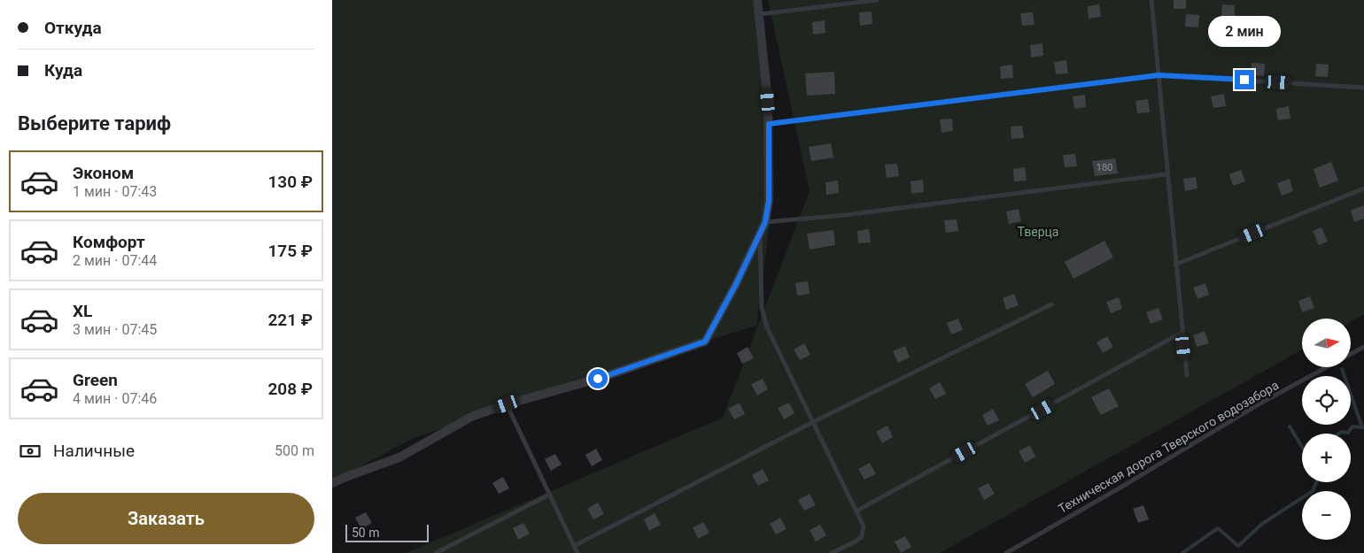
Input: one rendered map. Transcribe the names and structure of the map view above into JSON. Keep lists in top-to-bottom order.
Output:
{
  "streets": {
    "lane": ["Техническая дорога Тверского водозабора"]
  },
  "parks": ["Тверца"],
  "house_numbers": ["180"],
  "scale_bar": "50 m",
  "north": "right",
  "page": {
    "banner": ["Откуда", "Куда"],
    "bubble": "2 мин",
    "heading": "Выберите тариф",
    "list": [
      {
        "name": "Эконом",
        "note": "1 мин · 07:43",
        "value": "130 ₽"
      },
      {
        "name": "Комфорт",
        "note": "2 мин · 07:44",
        "value": "175 ₽"
      },
      {
        "name": "XL",
        "note": "3 мин · 07:45",
        "value": "221 ₽"
      },
      {
        "name": "Green",
        "note": "4 мин · 07:46",
        "value": "208 ₽"
      }
    ],
    "map_buttons": ["+", "−"],
    "pay": ["Наличные", "500 m"],
    "buttons": "Заказать",
    "scale": "50 m"
  }
}
